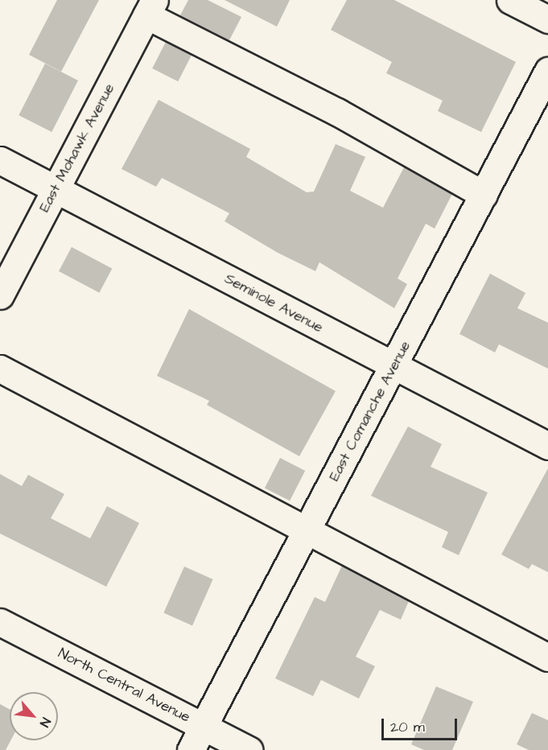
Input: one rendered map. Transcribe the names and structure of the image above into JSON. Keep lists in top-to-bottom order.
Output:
{
  "streets": {
    "street": [
      "East Mohawk Avenue",
      "Seminole Avenue",
      "East Comanche Avenue",
      "North Central Avenue"
    ]
  },
  "crossings": [
    ["East Mohawk Avenue", "Seminole Avenue"],
    ["Seminole Avenue", "East Comanche Avenue"],
    ["East Comanche Avenue", "North Central Avenue"]
  ],
  "scale_bar": "20 m",
  "north": "bottom right"
}
